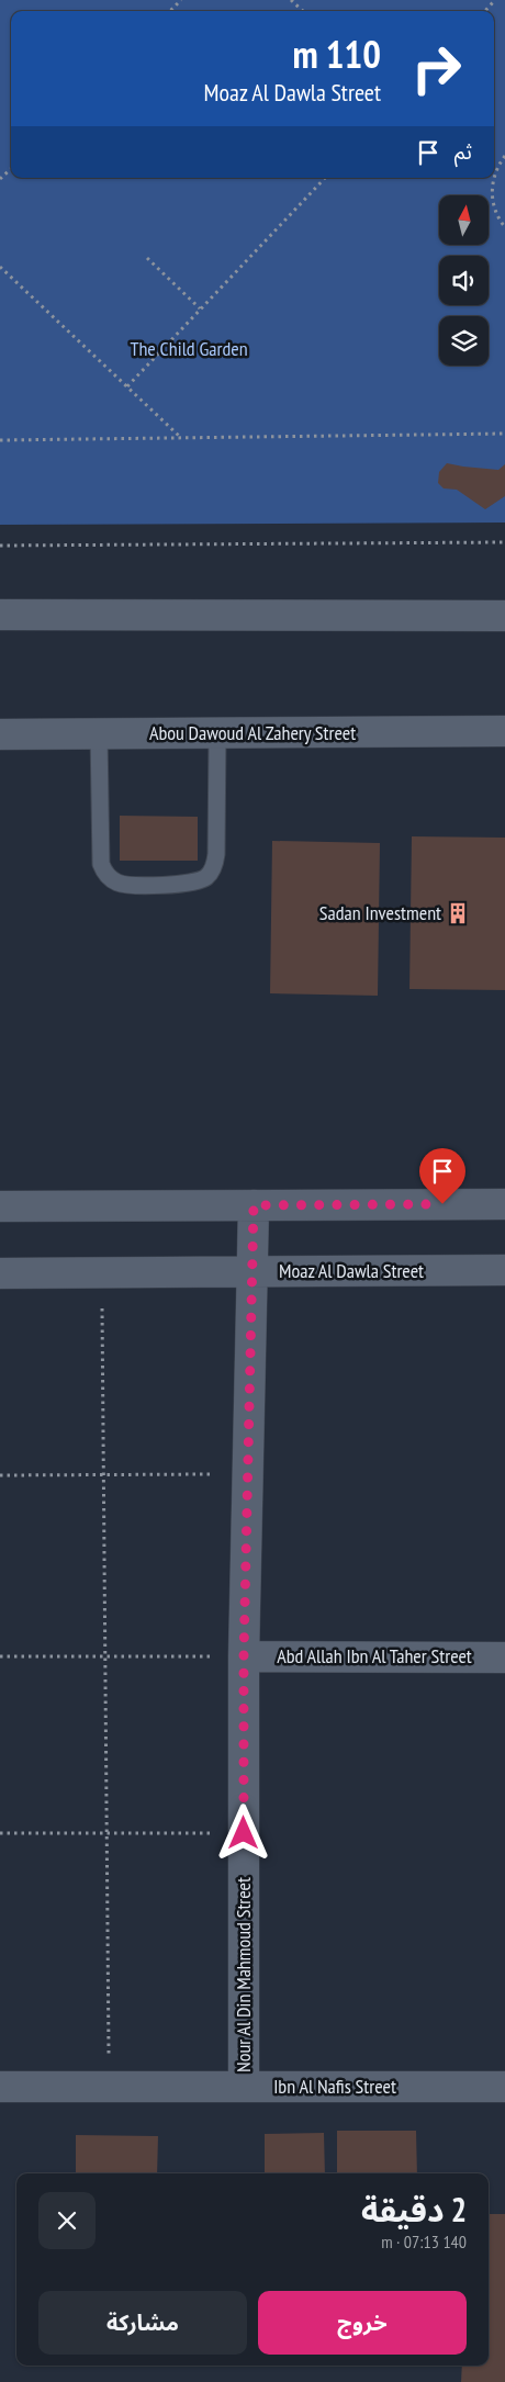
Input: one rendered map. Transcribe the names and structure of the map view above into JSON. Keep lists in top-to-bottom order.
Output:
{
  "streets": {
    "street": [
      "Abou Dawoud Al Zahery Street",
      "Moaz Al Dawla Street",
      "Abd Allah Ibn Al Taher Street",
      "Nour Al Din Mahmoud Street",
      "Ibn Al Nafis Street"
    ]
  },
  "crossings": [
    ["Moaz Al Dawla Street", "Nour Al Din Mahmoud Street"],
    ["Abd Allah Ibn Al Taher Street", "Nour Al Din Mahmoud Street"],
    ["Nour Al Din Mahmoud Street", "Ibn Al Nafis Street"]
  ],
  "parks": ["The Child Garden"],
  "places": {
    "building": ["Sadan Investment"]
  },
  "north": "top",
  "page": {
    "turn": ["110 m", "Moaz Al Dawla Street"],
    "then": "ثم",
    "heading": ["2 دقيقة", "140 m · 07:13"],
    "buttons": ["خروج", "مشاركة"]
  }
}
